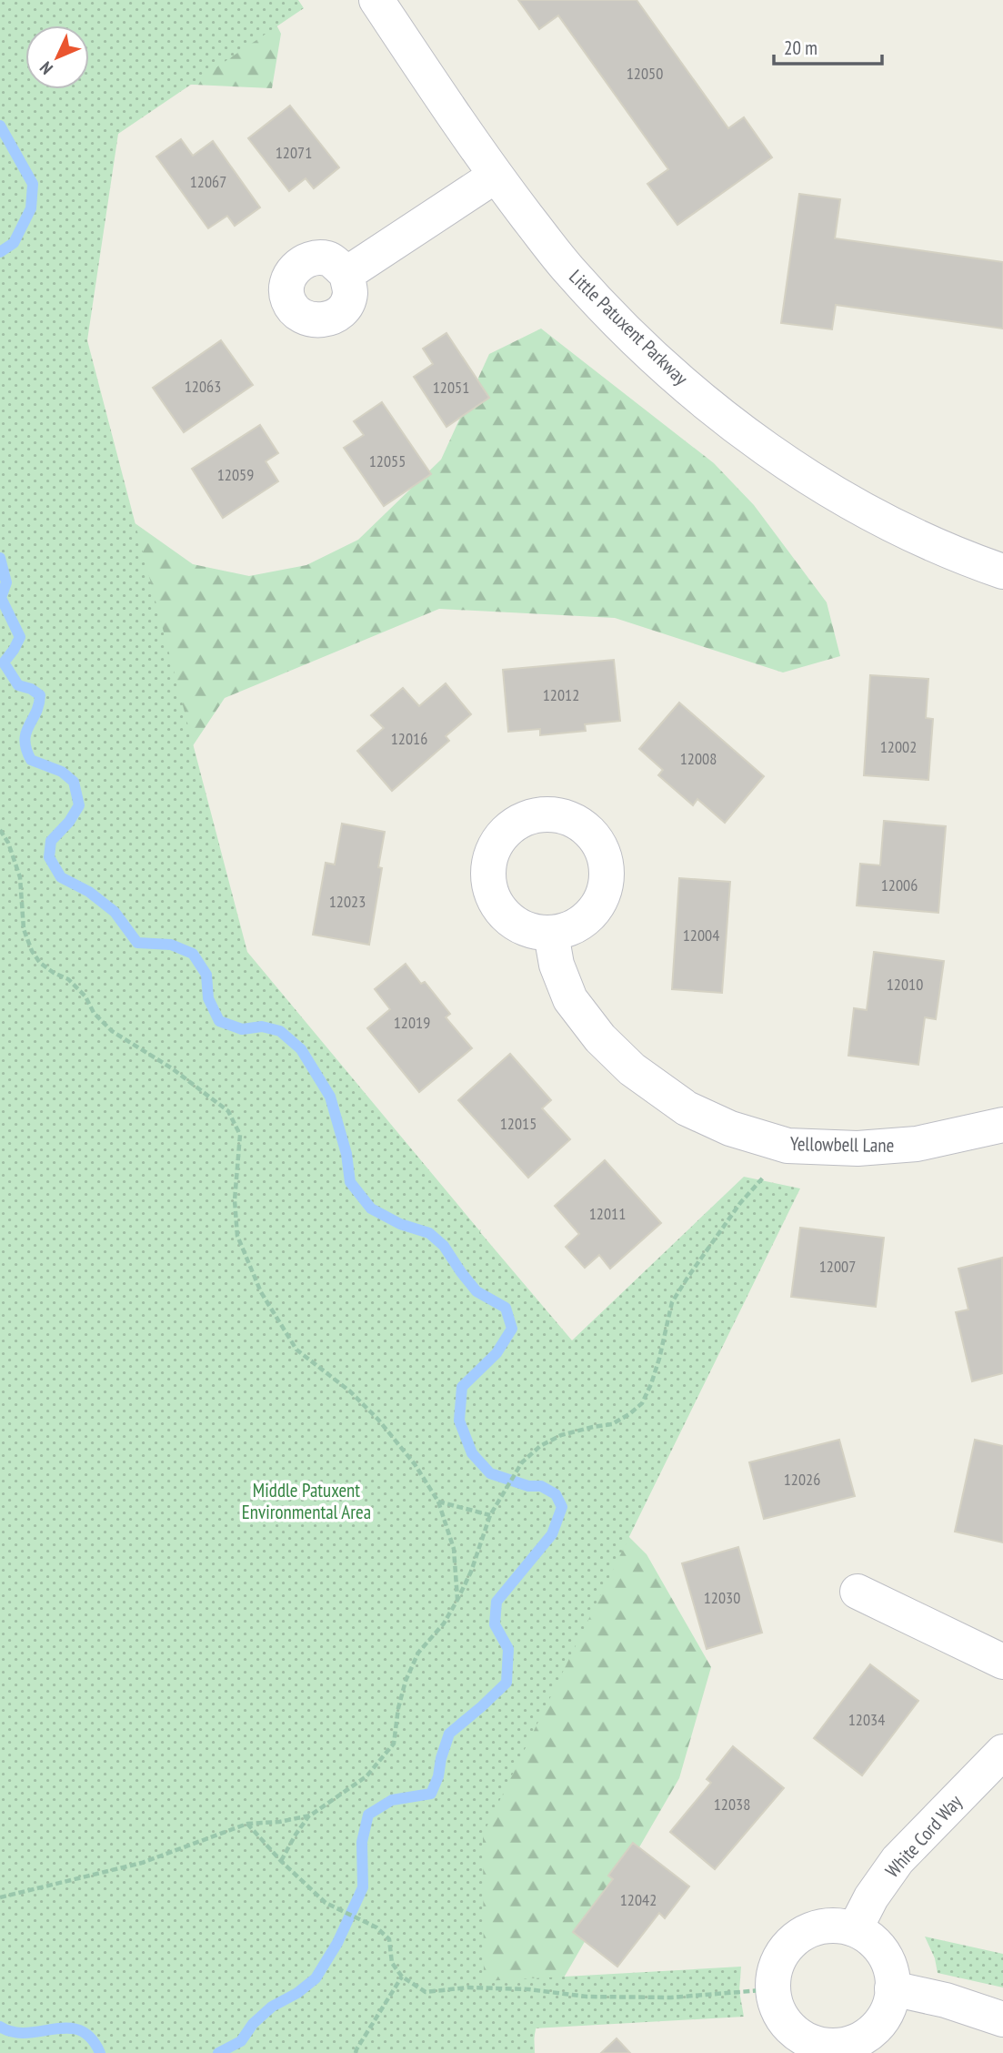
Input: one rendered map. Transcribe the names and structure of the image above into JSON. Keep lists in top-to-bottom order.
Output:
{
  "streets": {
    "street": ["Little Patuxent Parkway", "Yellowbell Lane", "White Cord Way"]
  },
  "parks": ["Middle Patuxent Environmental Area"],
  "house_numbers": [
    "12050",
    "12071",
    "12067",
    "12063",
    "12051",
    "12055",
    "12059",
    "12012",
    "12016",
    "12002",
    "12008",
    "12006",
    "12023",
    "12004",
    "12010",
    "12019",
    "12015",
    "12011",
    "12007",
    "12026",
    "12030",
    "12034",
    "12038",
    "12042"
  ],
  "scale_bar": "20 m",
  "north": "bottom left"
}
